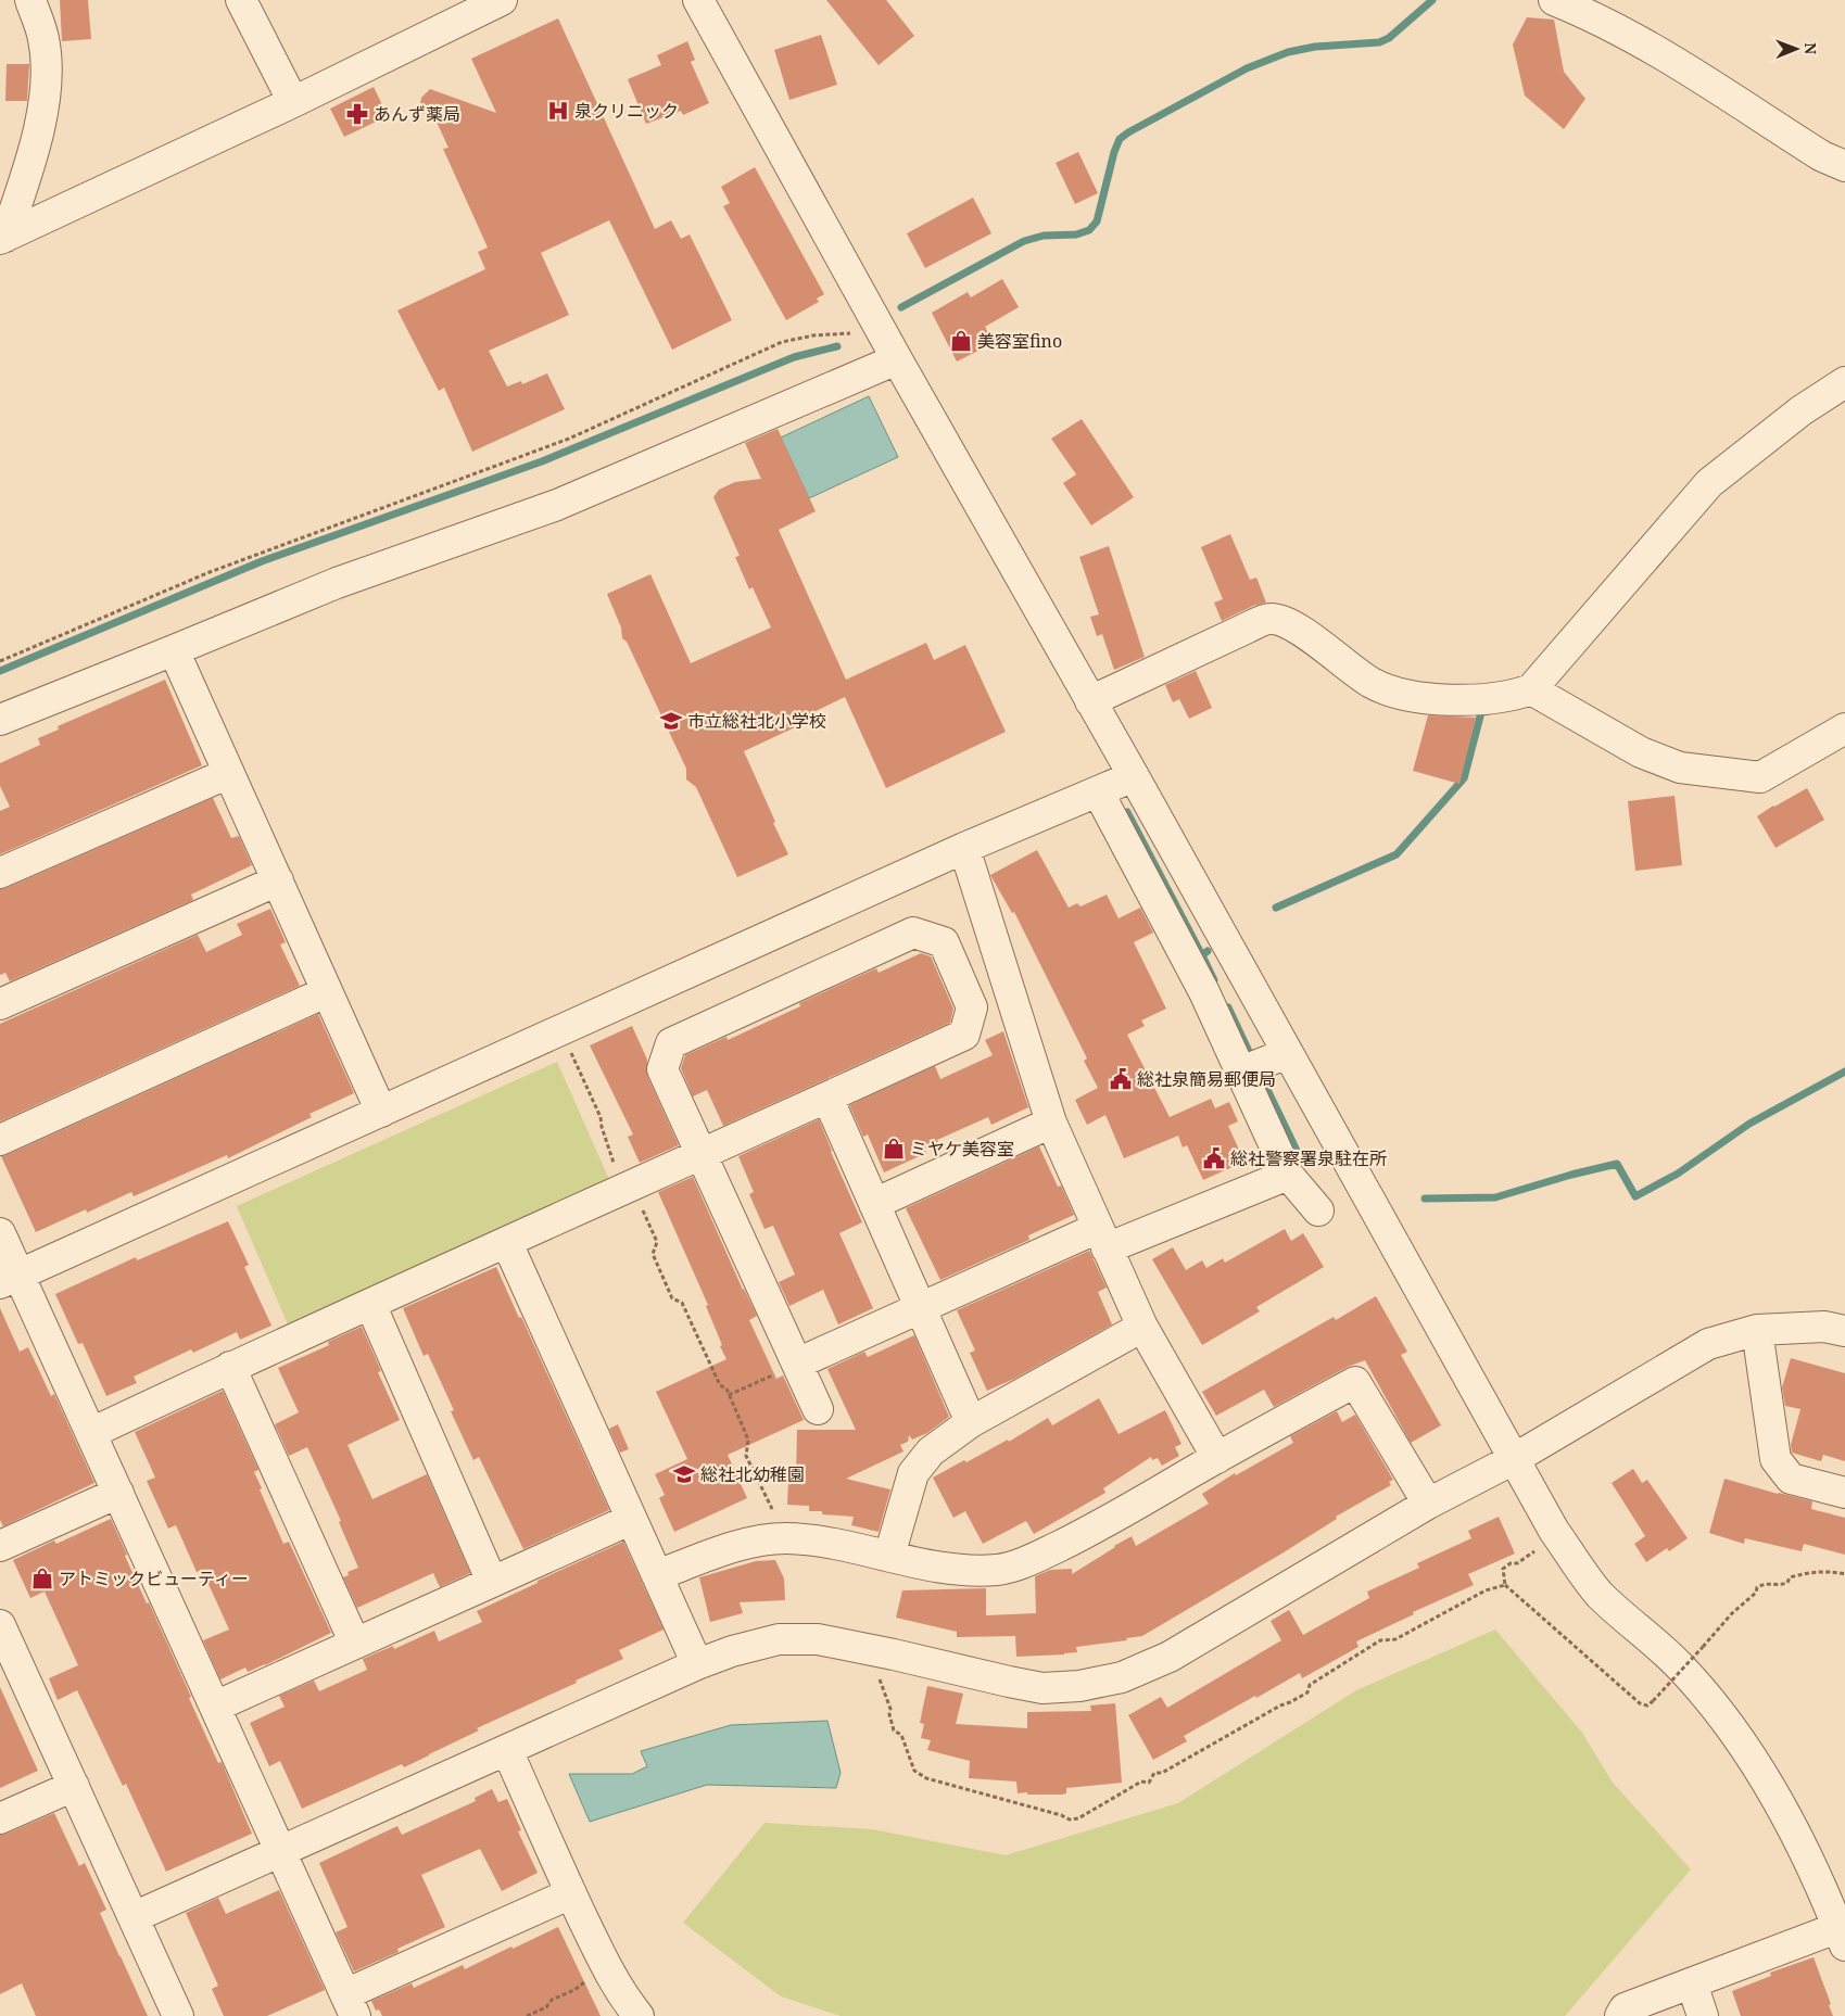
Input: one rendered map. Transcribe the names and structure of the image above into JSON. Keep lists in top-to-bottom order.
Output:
{
  "places": {
    "hospital": ["泉クリニック"],
    "pharmacy": ["あんず薬局"],
    "shop": ["美容室fino", "ミヤケ美容室", "アトミックビューティー"],
    "school or university": ["市立総社北小学校", "総社北幼稚園"],
    "public building": ["総社泉簡易郵便局", "総社警察署泉駐在所"]
  },
  "north": "right"
}
